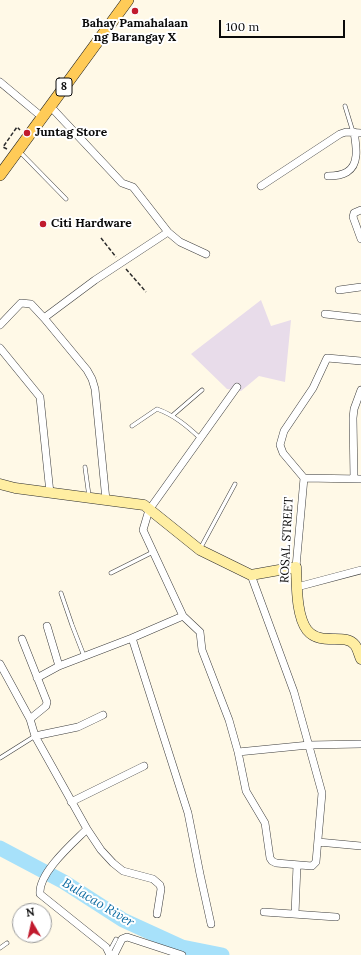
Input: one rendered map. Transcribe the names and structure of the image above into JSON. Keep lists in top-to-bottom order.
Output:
{
  "streets": {
    "main road": ["8"],
    "street": ["ROSAL STREET"]
  },
  "water": ["Bulacao River"],
  "places": ["Bahay Pamahalaan ng Barangay X", "Juntag Store", "Citi Hardware"],
  "scale_bar": "100 m",
  "north": "top"
}
